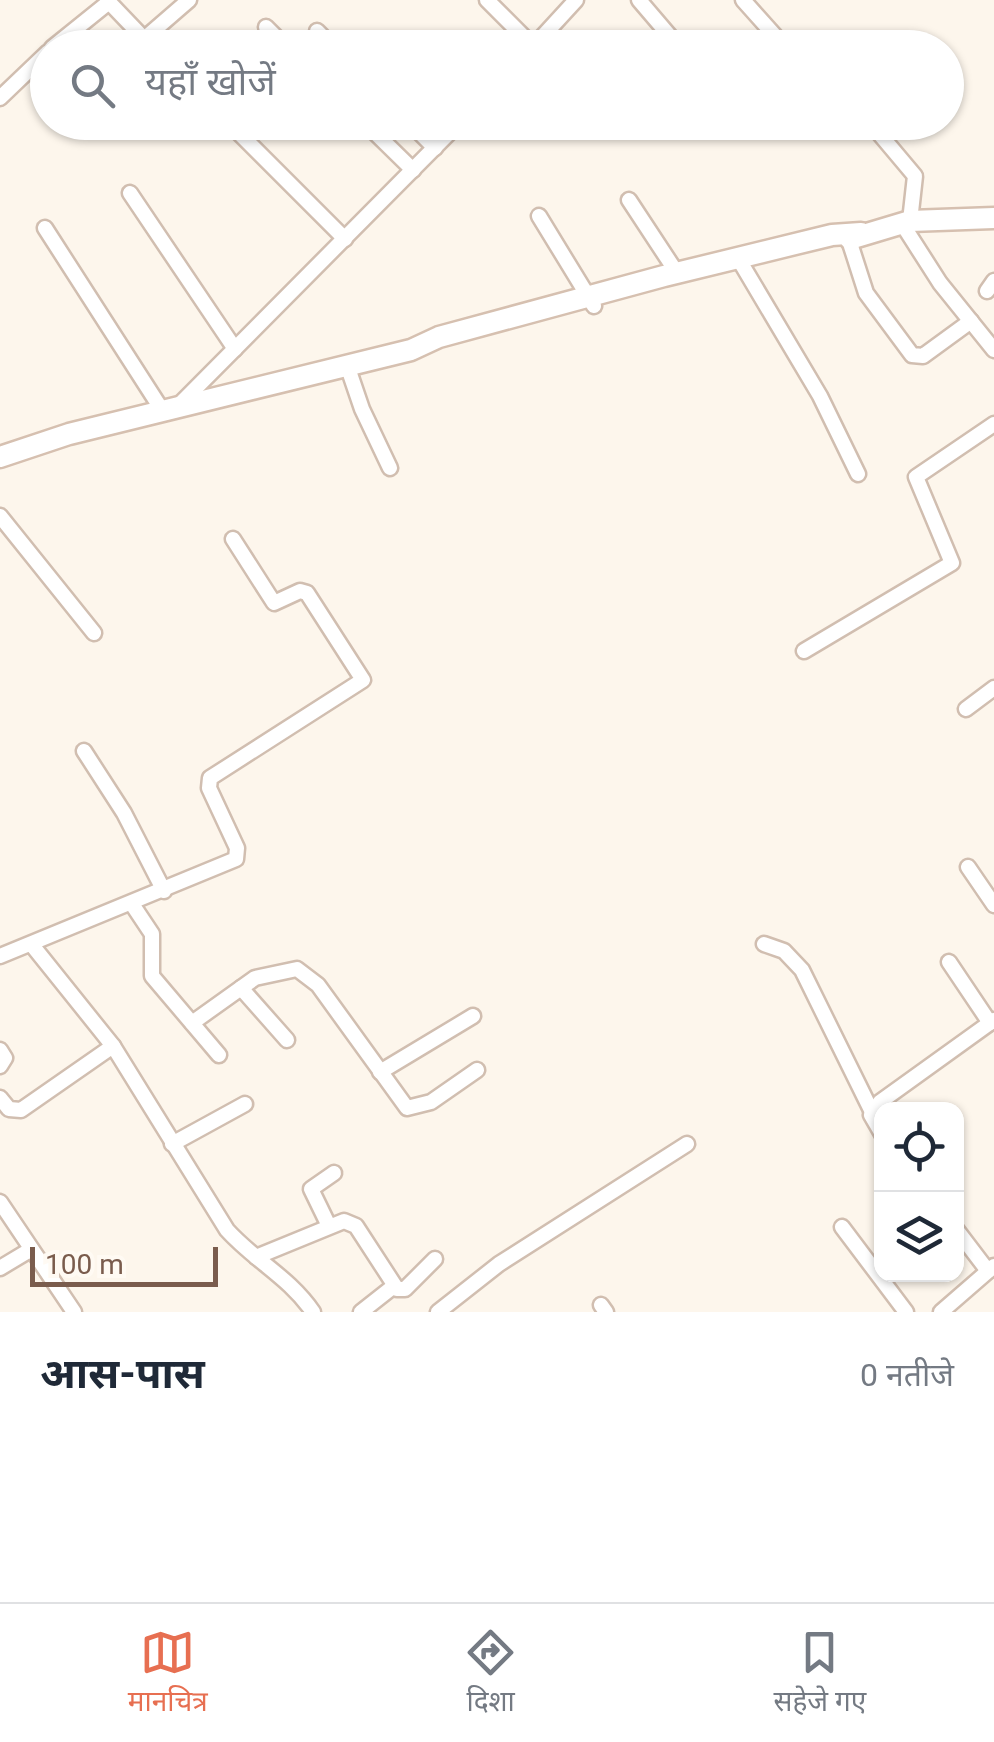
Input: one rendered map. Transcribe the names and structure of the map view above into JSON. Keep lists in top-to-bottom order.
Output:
{
  "scale_bar": "100 m",
  "page": {
    "search": "यहाँ खोजें",
    "scale": "100 m",
    "heading": ["आस-पास", "0 नतीजे"],
    "nav": ["मानचित्र", "दिशा", "सहेजे गए"]
  }
}
